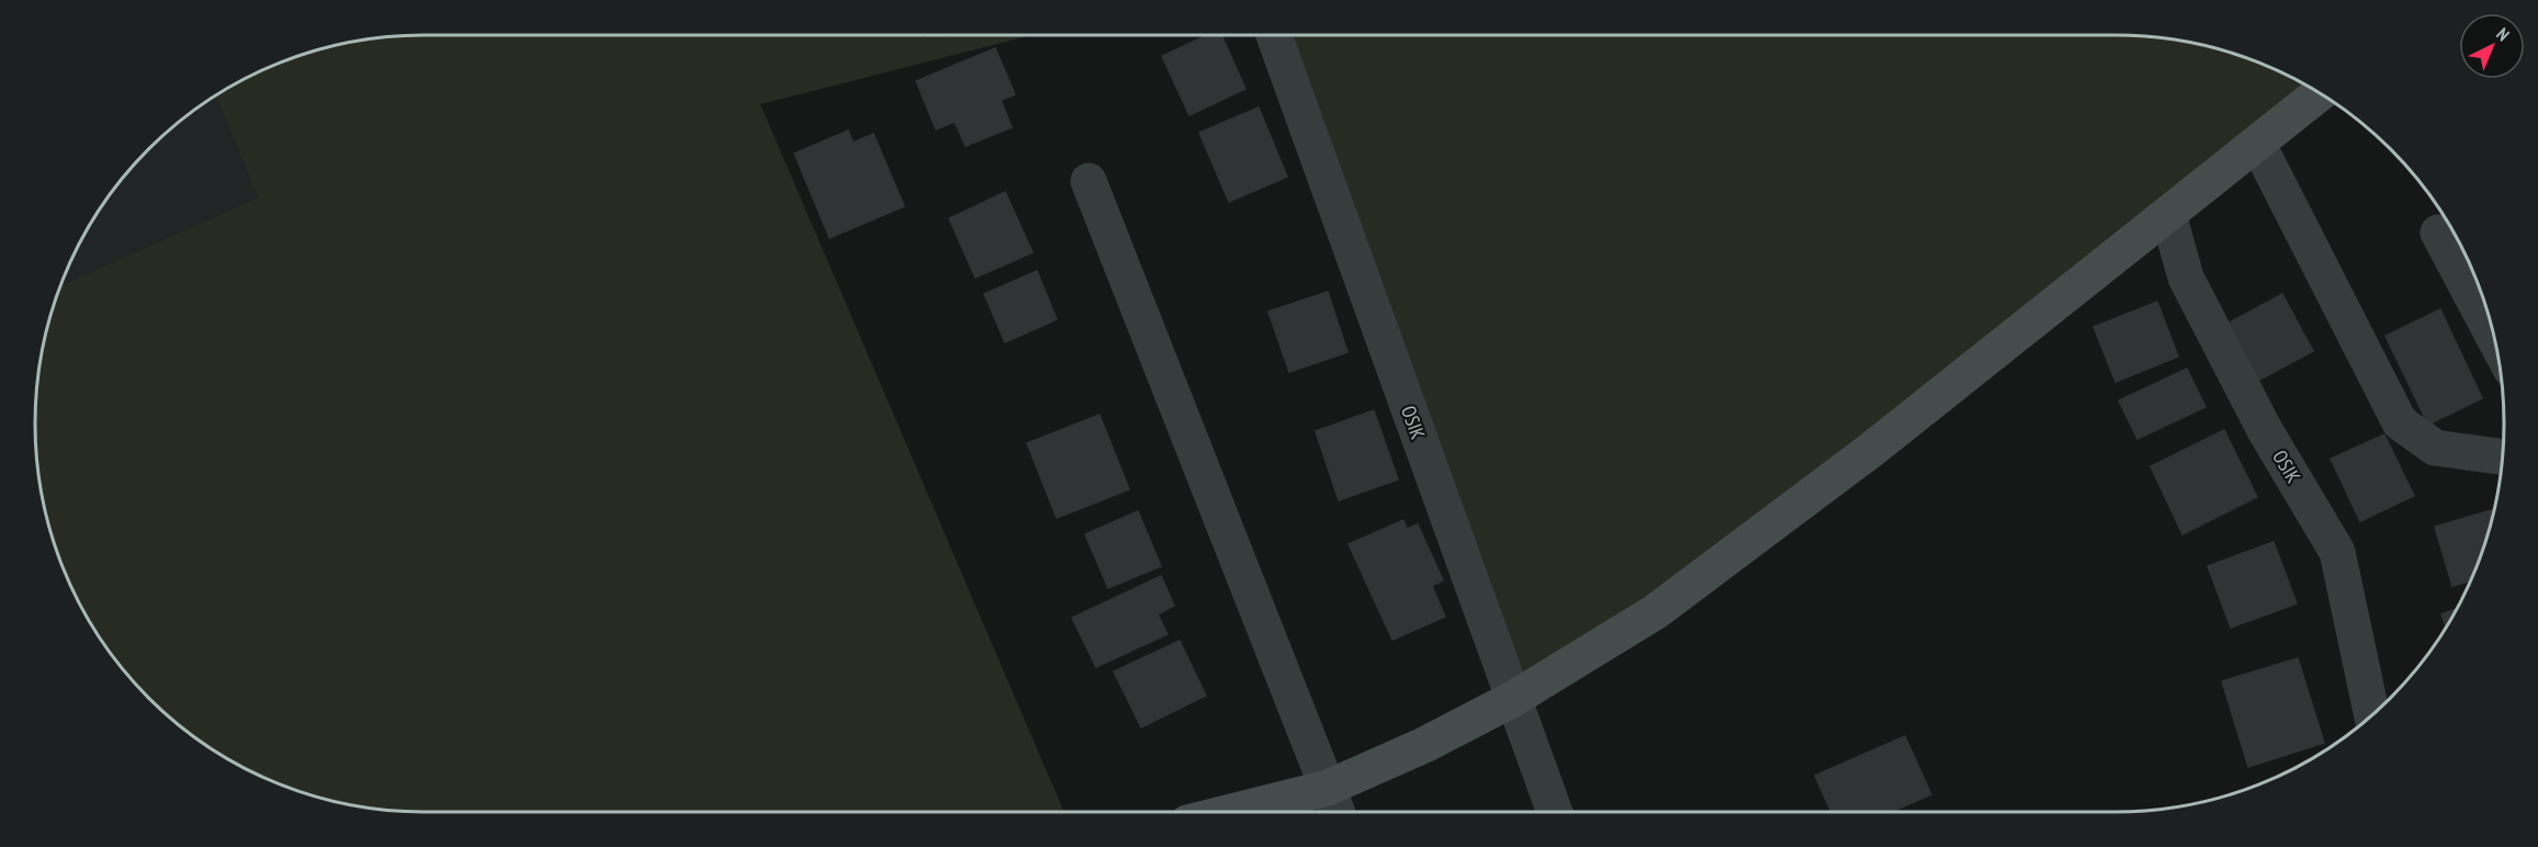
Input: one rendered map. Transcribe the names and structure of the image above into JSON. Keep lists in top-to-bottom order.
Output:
{
  "streets": {
    "street": ["OSIK"]
  },
  "north": "top right"
}
